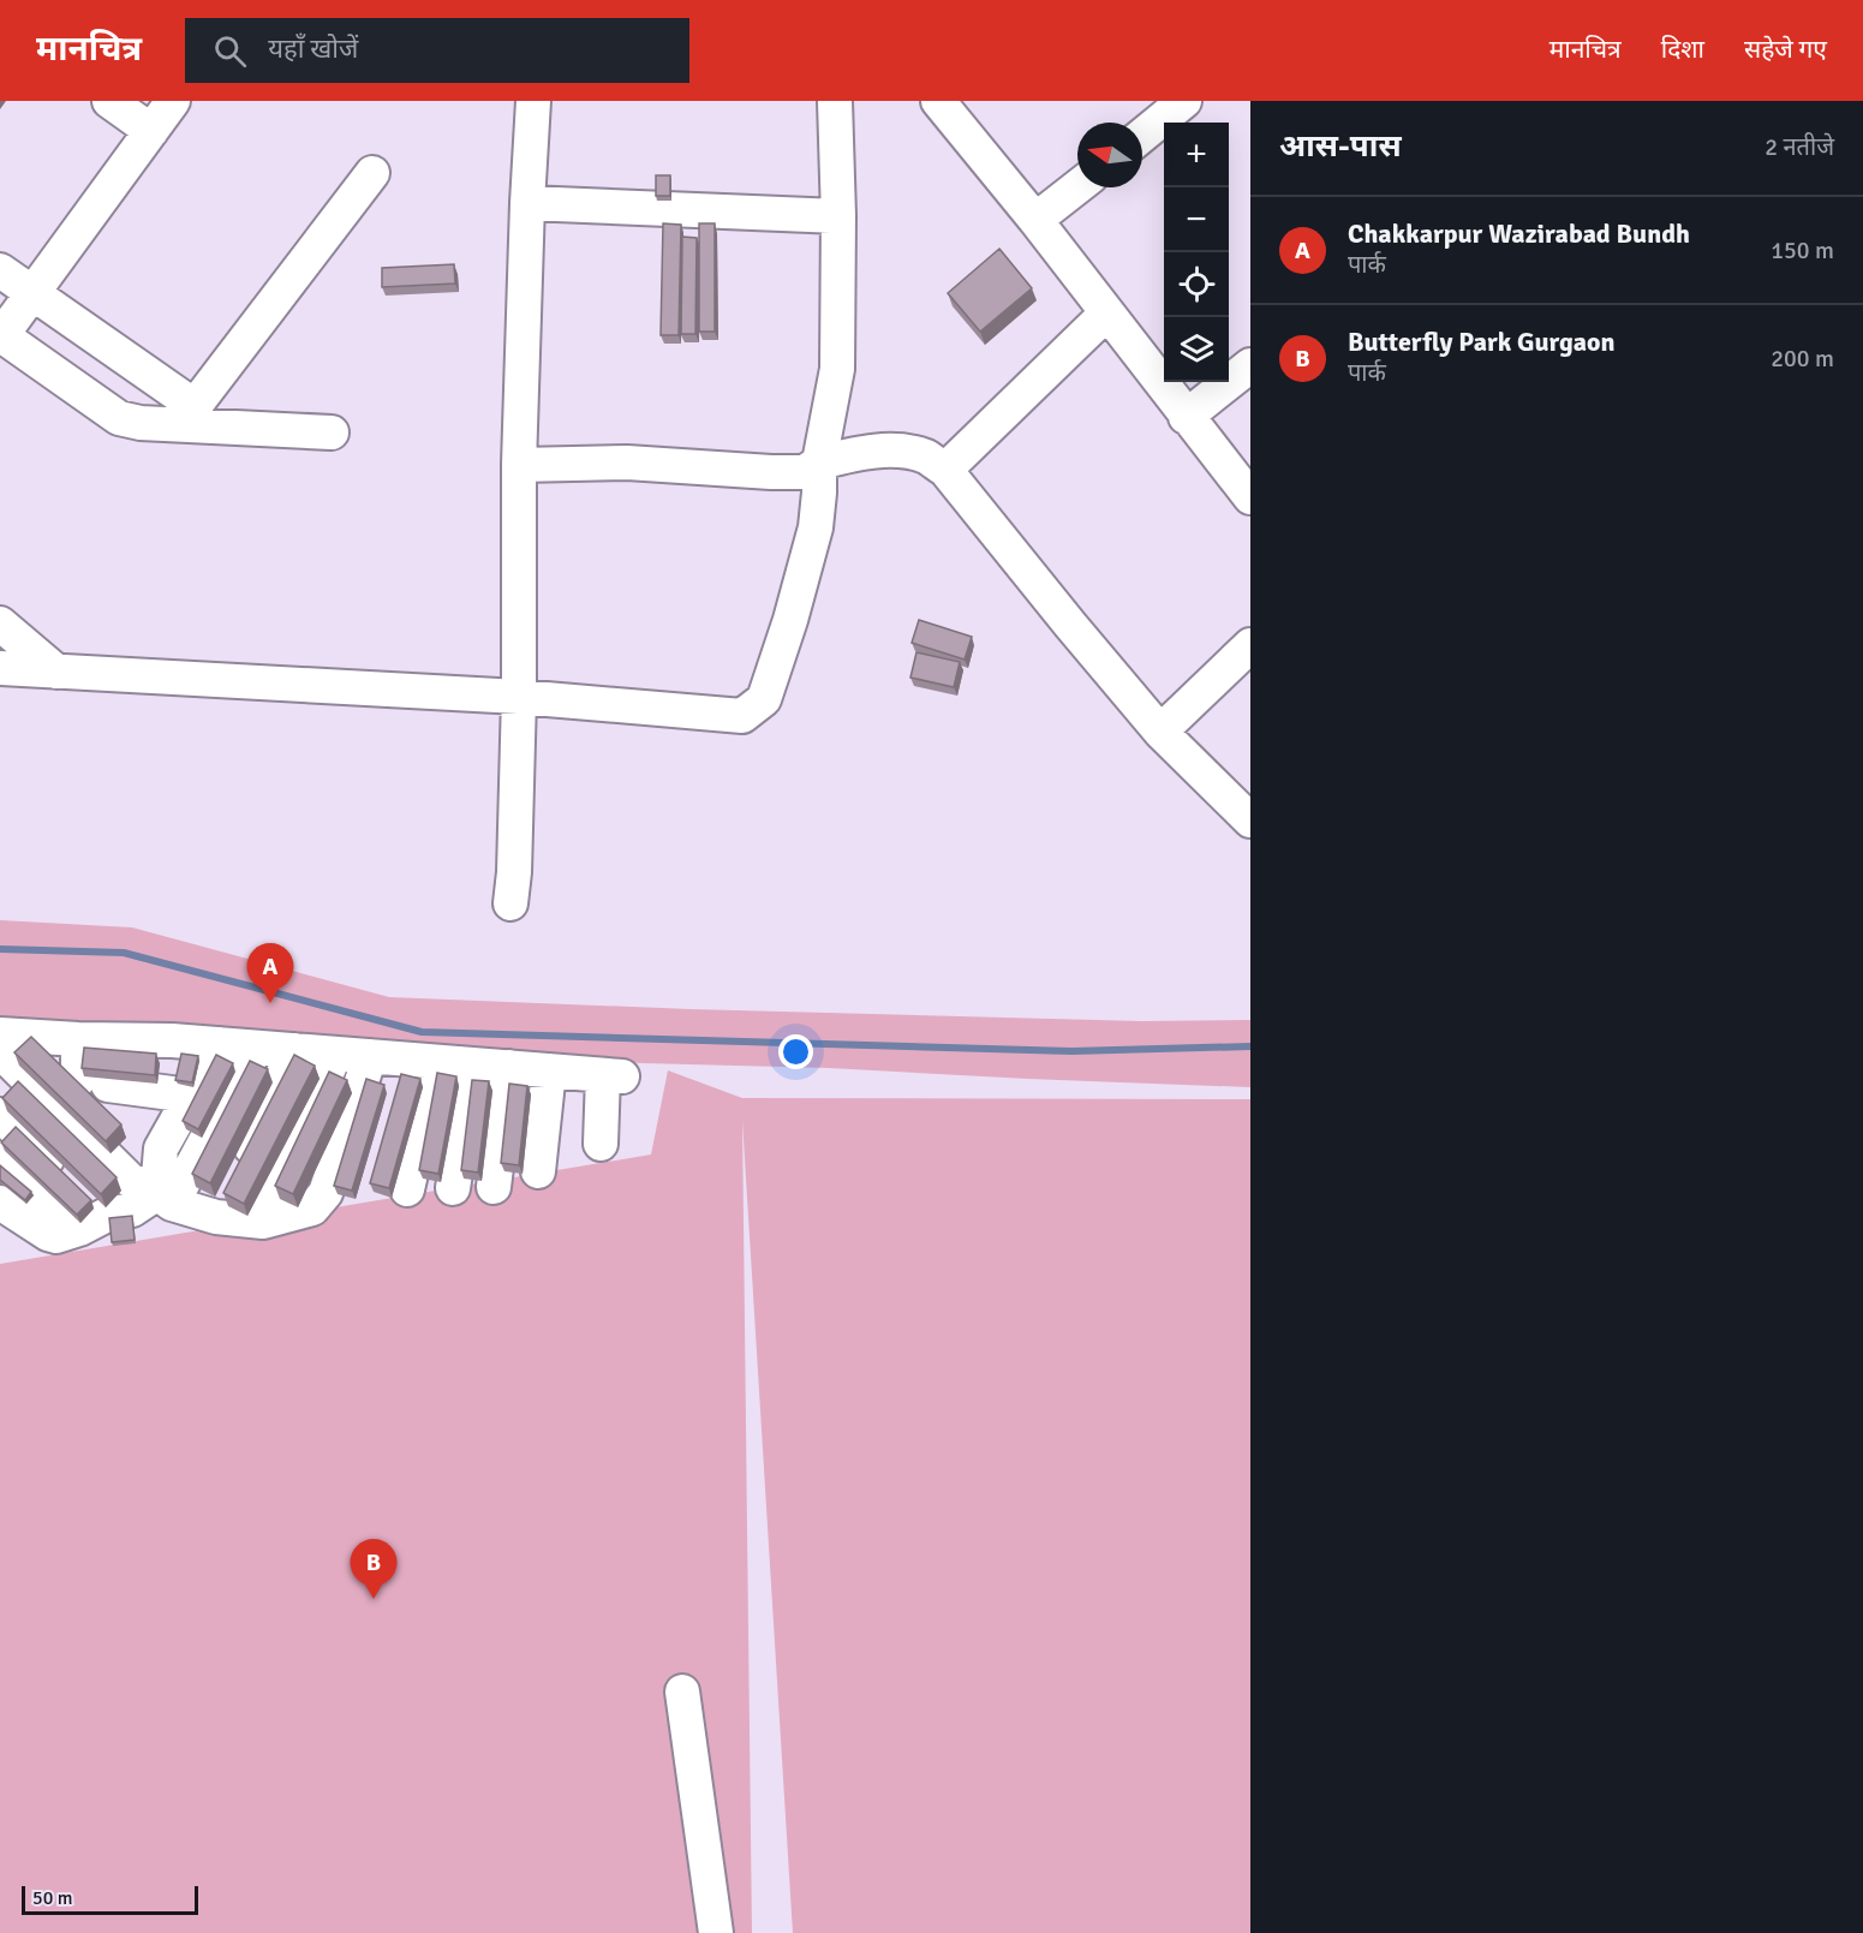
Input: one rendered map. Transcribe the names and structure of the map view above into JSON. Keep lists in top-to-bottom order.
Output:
{
  "scale_bar": "50 m",
  "north": "left",
  "page": {
    "header": "मानचित्र",
    "search": "यहाँ खोजें",
    "nav": ["मानचित्र", "दिशा", "सहेजे गए"],
    "heading": ["आस-पास", "2 नतीजे"],
    "map_buttons": ["+", "−"],
    "list": [
      {
        "mark": "A",
        "name": "Chakkarpur Wazirabad Bundh",
        "note": "पार्क",
        "value": "150 m"
      },
      {
        "mark": "B",
        "name": "Butterfly Park Gurgaon",
        "note": "पार्क",
        "value": "200 m"
      }
    ],
    "pins": ["A", "B"],
    "scale": "50 m"
  }
}
